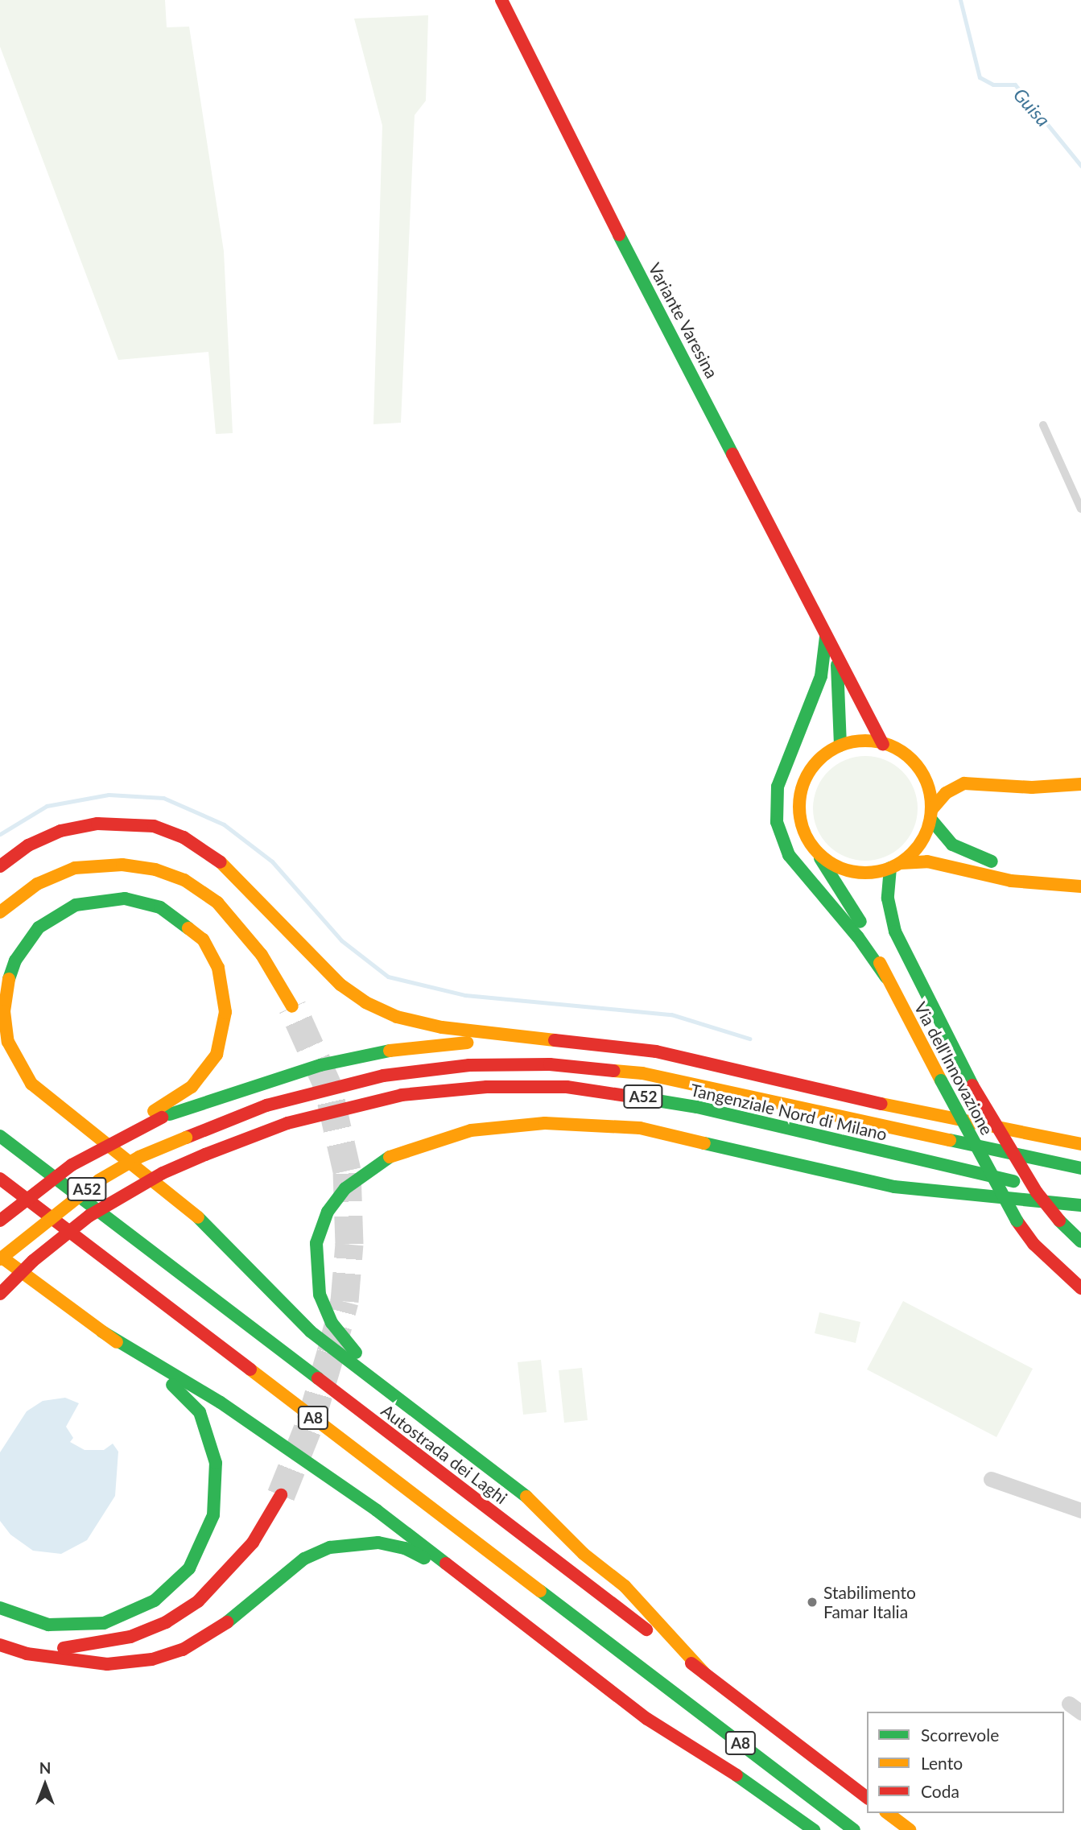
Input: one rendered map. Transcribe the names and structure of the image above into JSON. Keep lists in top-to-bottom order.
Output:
{
  "streets": {
    "main road": [
      "Variante Varesina",
      "Via dell'Innovazione",
      "A52",
      "Tangenziale Nord di Milano",
      "A8",
      "Autostrada dei Laghi"
    ]
  },
  "crossings": [
    ["Variante Varesina", "Via dell'Innovazione"]
  ],
  "water": ["Guisa"],
  "places": ["Stabilimento Famar Italia"],
  "legend": ["Scorrevole", "Lento", "Coda"],
  "north": "top"
}
